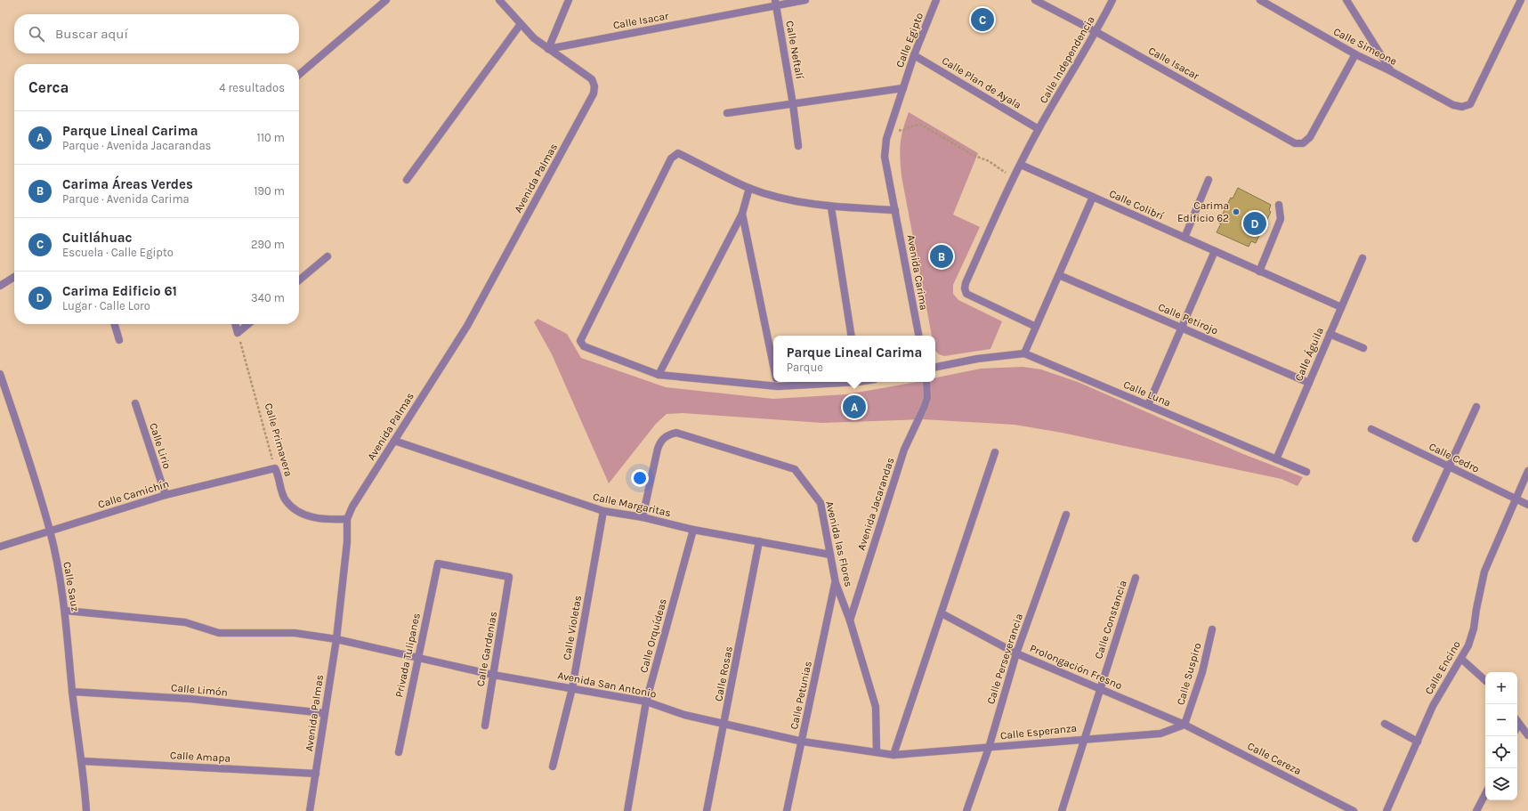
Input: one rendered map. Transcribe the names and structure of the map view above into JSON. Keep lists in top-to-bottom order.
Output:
{
  "streets": {
    "street": [
      "Calle Isacar",
      "Calle Egipto",
      "Calle Simeone",
      "Calle Neftalí",
      "Calle Independencia",
      "Calle Plan de Ayala",
      "Avenida Palmas",
      "Calle Colibrí",
      "Avenida Carima",
      "Calle Petirojo",
      "Calle Águila",
      "Calle Luna",
      "Calle Primavera",
      "Calle Lirio",
      "Calle Cedro",
      "Calle Camichín",
      "Avenida Jacarandas",
      "Calle Margaritas",
      "Avenida las Flores",
      "Calle Sauz",
      "Calle Constancia",
      "Calle Violetas",
      "Calle Orquídeas",
      "Calle Gardenias",
      "Privada Tulipanes",
      "Calle Perseverancia",
      "Prolongación Fresno",
      "Calle Encino",
      "Calle Rosas",
      "Calle Suspiro",
      "Avenida San Antonio",
      "Calle Limón",
      "Calle Petunias",
      "Calle Esperanza",
      "Calle Amapa",
      "Calle Cereza"
    ]
  },
  "crossings": [
    ["Calle Isacar", "Calle Simeone"],
    ["Calle Isacar", "Calle Neftalí"],
    ["Calle Isacar", "Calle Independencia"],
    ["Calle Isacar", "Avenida Palmas"],
    ["Calle Egipto", "Calle Plan de Ayala"],
    ["Calle Egipto", "Avenida Carima"],
    ["Calle Independencia", "Calle Plan de Ayala"],
    ["Calle Independencia", "Calle Colibrí"],
    ["Avenida Palmas", "Calle Primavera"],
    ["Avenida Palmas", "Calle Margaritas"],
    ["Avenida Palmas", "Avenida San Antonio"],
    ["Avenida Palmas", "Calle Limón"],
    ["Avenida Palmas", "Calle Amapa"],
    ["Calle Colibrí", "Calle Águila"],
    ["Calle Petirojo", "Calle Águila"],
    ["Calle Águila", "Calle Luna"],
    ["Calle Primavera", "Calle Camichín"],
    ["Calle Lirio", "Calle Camichín"],
    ["Calle Cedro", "Calle Encino"],
    ["Calle Camichín", "Calle Sauz"],
    ["Avenida Jacarandas", "Avenida las Flores"],
    ["Calle Margaritas", "Avenida las Flores"],
    ["Calle Margaritas", "Calle Violetas"],
    ["Calle Margaritas", "Calle Orquídeas"],
    ["Calle Margaritas", "Calle Rosas"],
    ["Avenida las Flores", "Avenida San Antonio"],
    ["Avenida las Flores", "Calle Petunias"],
    ["Calle Sauz", "Avenida San Antonio"],
    ["Calle Sauz", "Calle Limón"],
    ["Calle Sauz", "Calle Amapa"],
    ["Calle Constancia", "Prolongación Fresno"],
    ["Calle Constancia", "Calle Esperanza"],
    ["Calle Violetas", "Avenida San Antonio"],
    ["Calle Orquídeas", "Avenida San Antonio"],
    ["Calle Gardenias", "Privada Tulipanes"],
    ["Calle Gardenias", "Avenida San Antonio"],
    ["Privada Tulipanes", "Avenida San Antonio"],
    ["Calle Perseverancia", "Prolongación Fresno"],
    ["Calle Perseverancia", "Calle Esperanza"],
    ["Prolongación Fresno", "Calle Suspiro"],
    ["Prolongación Fresno", "Calle Esperanza"],
    ["Prolongación Fresno", "Calle Cereza"],
    ["Calle Rosas", "Avenida San Antonio"],
    ["Calle Suspiro", "Calle Esperanza"],
    ["Calle Suspiro", "Calle Cereza"],
    ["Avenida San Antonio", "Calle Petunias"],
    ["Avenida San Antonio", "Calle Esperanza"],
    ["Calle Esperanza", "Calle Cereza"]
  ],
  "places": ["Carima Edificio 62"],
  "page": {
    "pins": [
      "C",
      "D",
      "B",
      "A"
    ],
    "search": "Buscar aquí",
    "heading": ["Cerca", "4 resultados"],
    "list": [
      {
        "mark": "A",
        "name": "Parque Lineal Carima",
        "note": "Parque · Avenida Jacarandas",
        "value": "110 m"
      },
      {
        "mark": "B",
        "name": "Carima Áreas Verdes",
        "note": "Parque · Avenida Carima",
        "value": "190 m"
      },
      {
        "mark": "C",
        "name": "Cuitláhuac",
        "note": "Escuela · Calle Egipto",
        "value": "290 m"
      },
      {
        "mark": "D",
        "name": "Carima Edificio 61",
        "note": "Lugar · Calle Loro",
        "value": "340 m"
      }
    ],
    "popup": ["Parque Lineal Carima", "Parque"],
    "map_buttons": ["+", "−"]
  }
}
